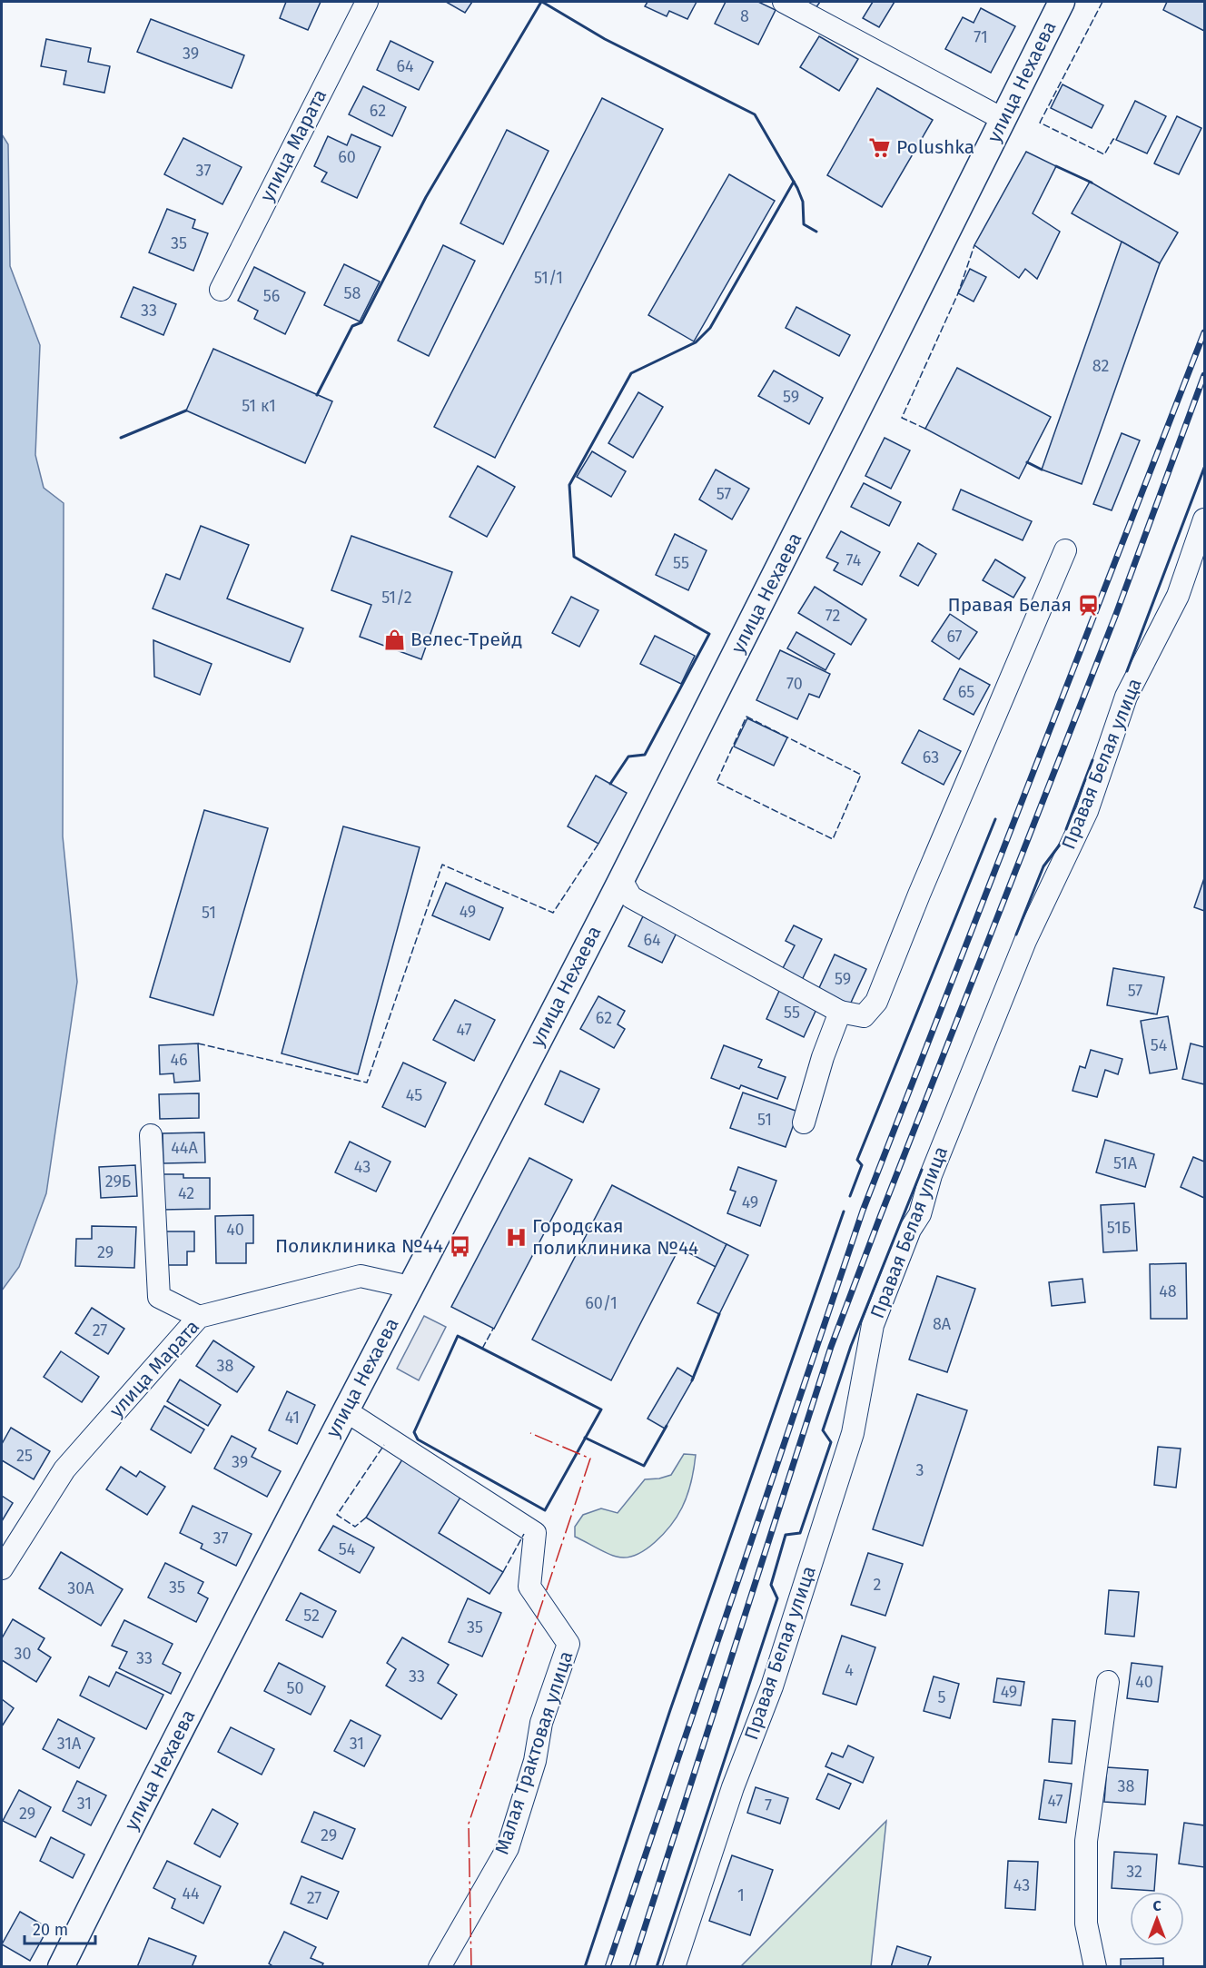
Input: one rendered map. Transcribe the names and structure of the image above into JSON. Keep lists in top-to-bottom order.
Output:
{
  "streets": {
    "street": [
      "улица Нехаева",
      "улица Марата",
      "Правая Белая улица",
      "Малая Трактовая улица"
    ]
  },
  "crossings": [
    ["улица Нехаева", "улица Марата"],
    ["улица Нехаева", "Малая Трактовая улица"]
  ],
  "places": {
    "supermarket": ["Polushka"],
    "station": ["Правая Белая"],
    "shop": ["Велес-Трейд"],
    "hospital": ["Городская поликлиника №44"],
    "bus stop": ["Поликлиника №44"]
  },
  "house_numbers": [
    "8",
    "71",
    "39",
    "64",
    "62",
    "60",
    "37",
    "35",
    "51/1",
    "58",
    "56",
    "33",
    "82",
    "59",
    "51 к1",
    "57",
    "74",
    "55",
    "51/2",
    "72",
    "67",
    "70",
    "65",
    "63",
    "49",
    "51",
    "64",
    "59",
    "57",
    "55",
    "62",
    "47",
    "54",
    "46",
    "45",
    "51",
    "44А",
    "51А",
    "43",
    "29Б",
    "42",
    "49",
    "51Б",
    "40",
    "29",
    "48",
    "60/1",
    "8А",
    "27",
    "38",
    "41",
    "25",
    "39",
    "3",
    "37",
    "54",
    "2",
    "35",
    "30А",
    "52",
    "35",
    "30",
    "33",
    "4",
    "33",
    "40",
    "50",
    "49",
    "5",
    "31А",
    "31",
    "38",
    "47",
    "31",
    "7",
    "29",
    "29",
    "32",
    "43",
    "44",
    "1",
    "27"
  ],
  "scale_bar": "20 m",
  "north": "top"
}
